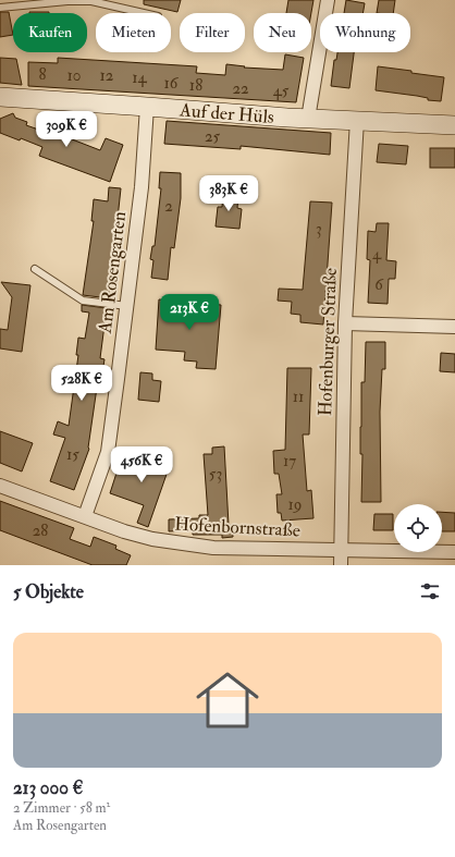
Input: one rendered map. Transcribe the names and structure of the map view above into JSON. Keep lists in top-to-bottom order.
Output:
{
  "streets": {
    "street": [
      "Auf der Hüls",
      "Am Rosengarten",
      "Hofenburger Straße",
      "Hofenbornstraße"
    ]
  },
  "crossings": [
    ["Auf der Hüls", "Am Rosengarten"],
    ["Auf der Hüls", "Hofenburger Straße"],
    ["Am Rosengarten", "Hofenbornstraße"],
    ["Hofenburger Straße", "Hofenbornstraße"]
  ],
  "house_numbers": [
    "8",
    "10",
    "12",
    "14",
    "16",
    "18",
    "22",
    "45",
    "25",
    "2",
    "3",
    "4",
    "6",
    "11",
    "15",
    "17",
    "53",
    "19",
    "28"
  ],
  "page": {
    "chip": [
      "Kaufen",
      "Mieten",
      "Filter",
      "Neu",
      "Wohnung"
    ],
    "price": [
      "309K €",
      "383K €",
      "213K €",
      "528K €",
      "456K €"
    ],
    "heading": "5 Objekte",
    "list": [
      {
        "name": "213 000 €",
        "note": "2 Zimmer · 58 m² · Am Rosengarten"
      }
    ]
  }
}
